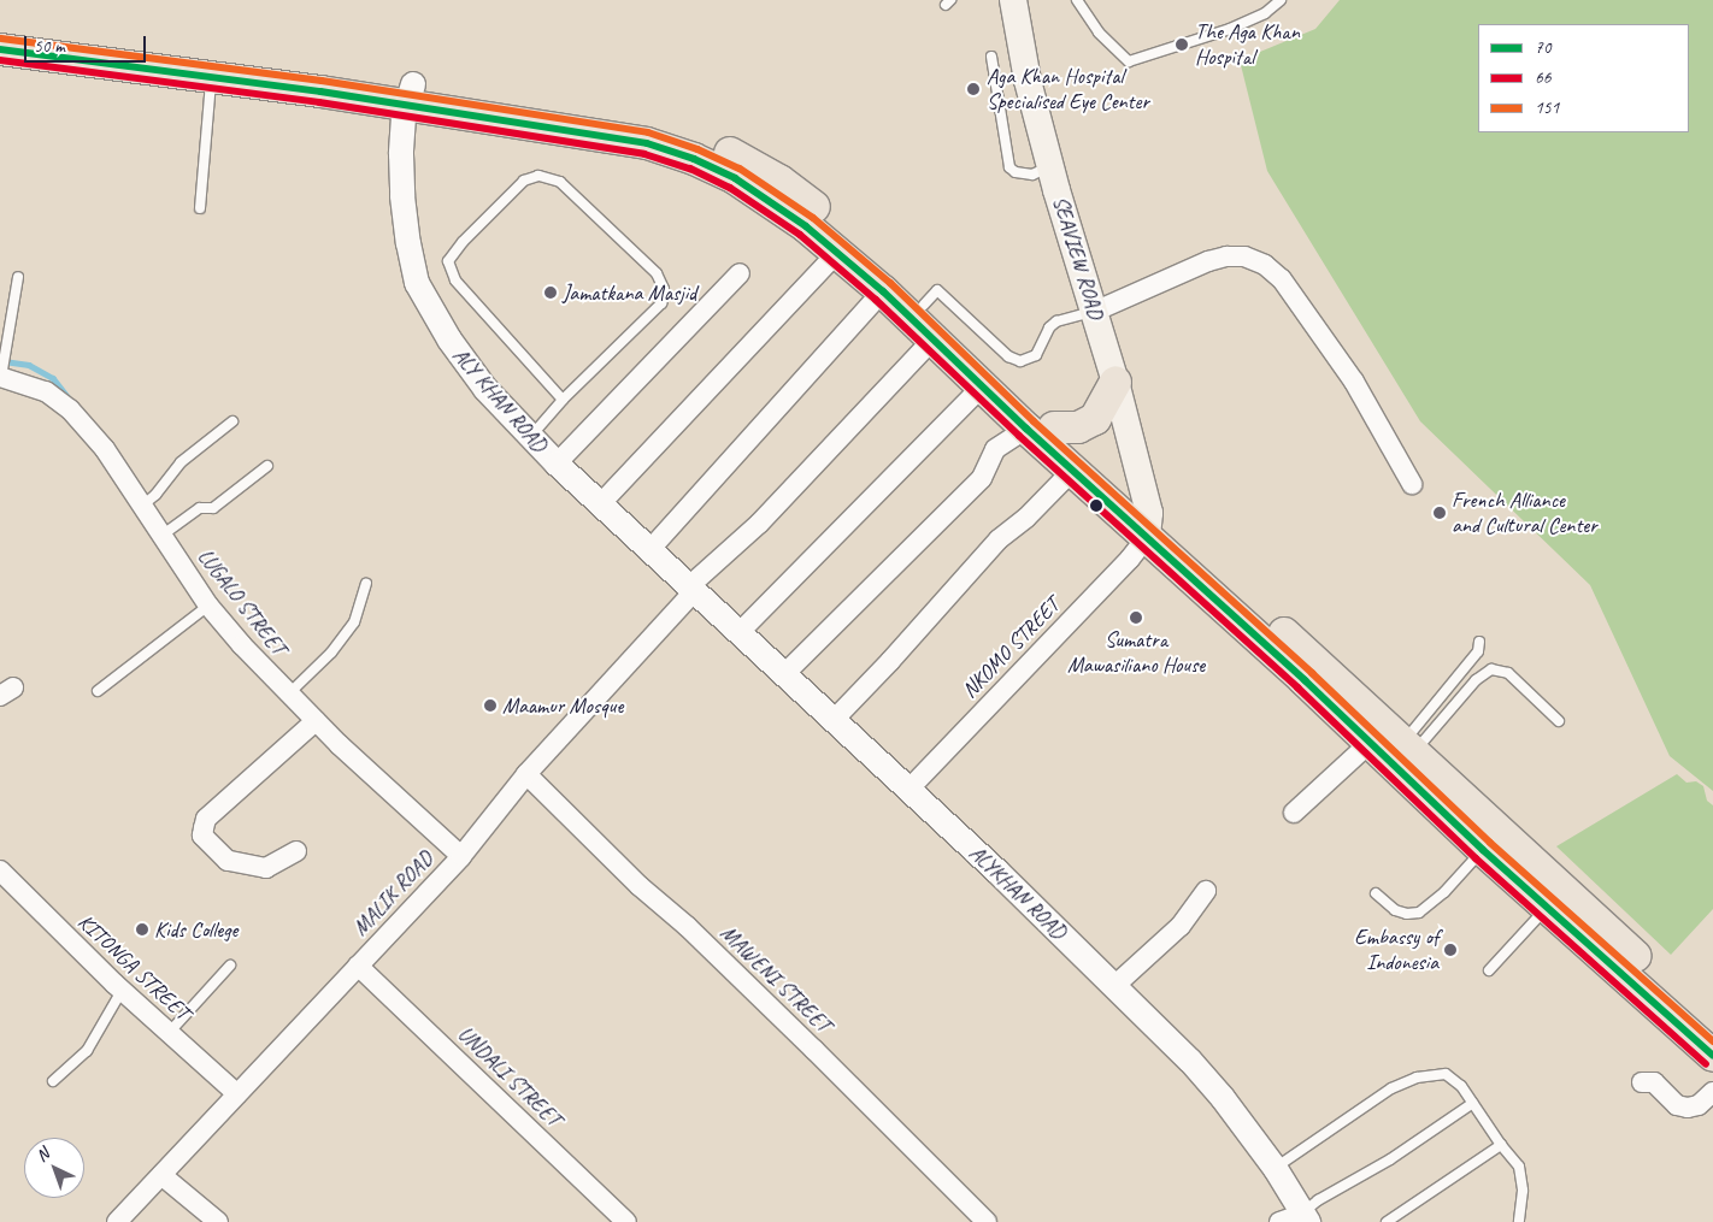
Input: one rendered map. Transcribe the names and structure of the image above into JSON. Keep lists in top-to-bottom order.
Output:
{
  "streets": {
    "main road": ["SEAVIEW ROAD"],
    "street": [
      "ALY KHAN ROAD",
      "LUGALO STREET",
      "NKOMO STREET",
      "ALYKHAN ROAD",
      "MALIK ROAD",
      "KITONGA STREET",
      "MAWENI STREET",
      "UNDALI STREET"
    ]
  },
  "crossings": [
    ["SEAVIEW ROAD", "NKOMO STREET"],
    ["ALY KHAN ROAD", "ALYKHAN ROAD"],
    ["ALY KHAN ROAD", "MALIK ROAD"],
    ["LUGALO STREET", "MALIK ROAD"],
    ["NKOMO STREET", "ALYKHAN ROAD"],
    ["ALYKHAN ROAD", "MALIK ROAD"],
    ["MALIK ROAD", "KITONGA STREET"],
    ["MALIK ROAD", "MAWENI STREET"],
    ["MALIK ROAD", "UNDALI STREET"]
  ],
  "places": [
    "The Aga Khan Hospital",
    "Aga Khan Hospital Specialised Eye Center",
    "Jamatkana Masjid",
    "French Alliance and Cultural Center",
    "Sumatra Mawasiliano House",
    "Maamur Mosque",
    "Kids College",
    "Embassy of Indonesia"
  ],
  "lines": ["transit line 151", "transit line 70", "transit line 66"],
  "legend": ["70", "66", "151"],
  "scale_bar": "50 m",
  "north": "top left"
}
